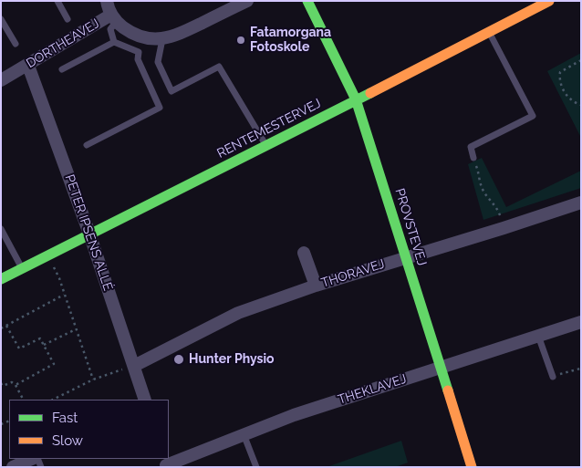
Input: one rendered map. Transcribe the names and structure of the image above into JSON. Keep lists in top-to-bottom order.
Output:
{
  "streets": {
    "street": [
      "DORTHEAVEJ",
      "RENTEMESTERVEJ",
      "PROVSTEVEJ",
      "PETER IPSENS ALLÉ",
      "THORAVEJ",
      "THEKLAVEJ"
    ]
  },
  "crossings": [
    ["DORTHEAVEJ", "PETER IPSENS ALLÉ"],
    ["RENTEMESTERVEJ", "PROVSTEVEJ"],
    ["RENTEMESTERVEJ", "PETER IPSENS ALLÉ"],
    ["PROVSTEVEJ", "THORAVEJ"],
    ["PROVSTEVEJ", "THEKLAVEJ"],
    ["PETER IPSENS ALLÉ", "THORAVEJ"]
  ],
  "places": ["Fatamorgana Fotoskole", "Hunter Physio"],
  "legend": ["Fast", "Slow"]
}
